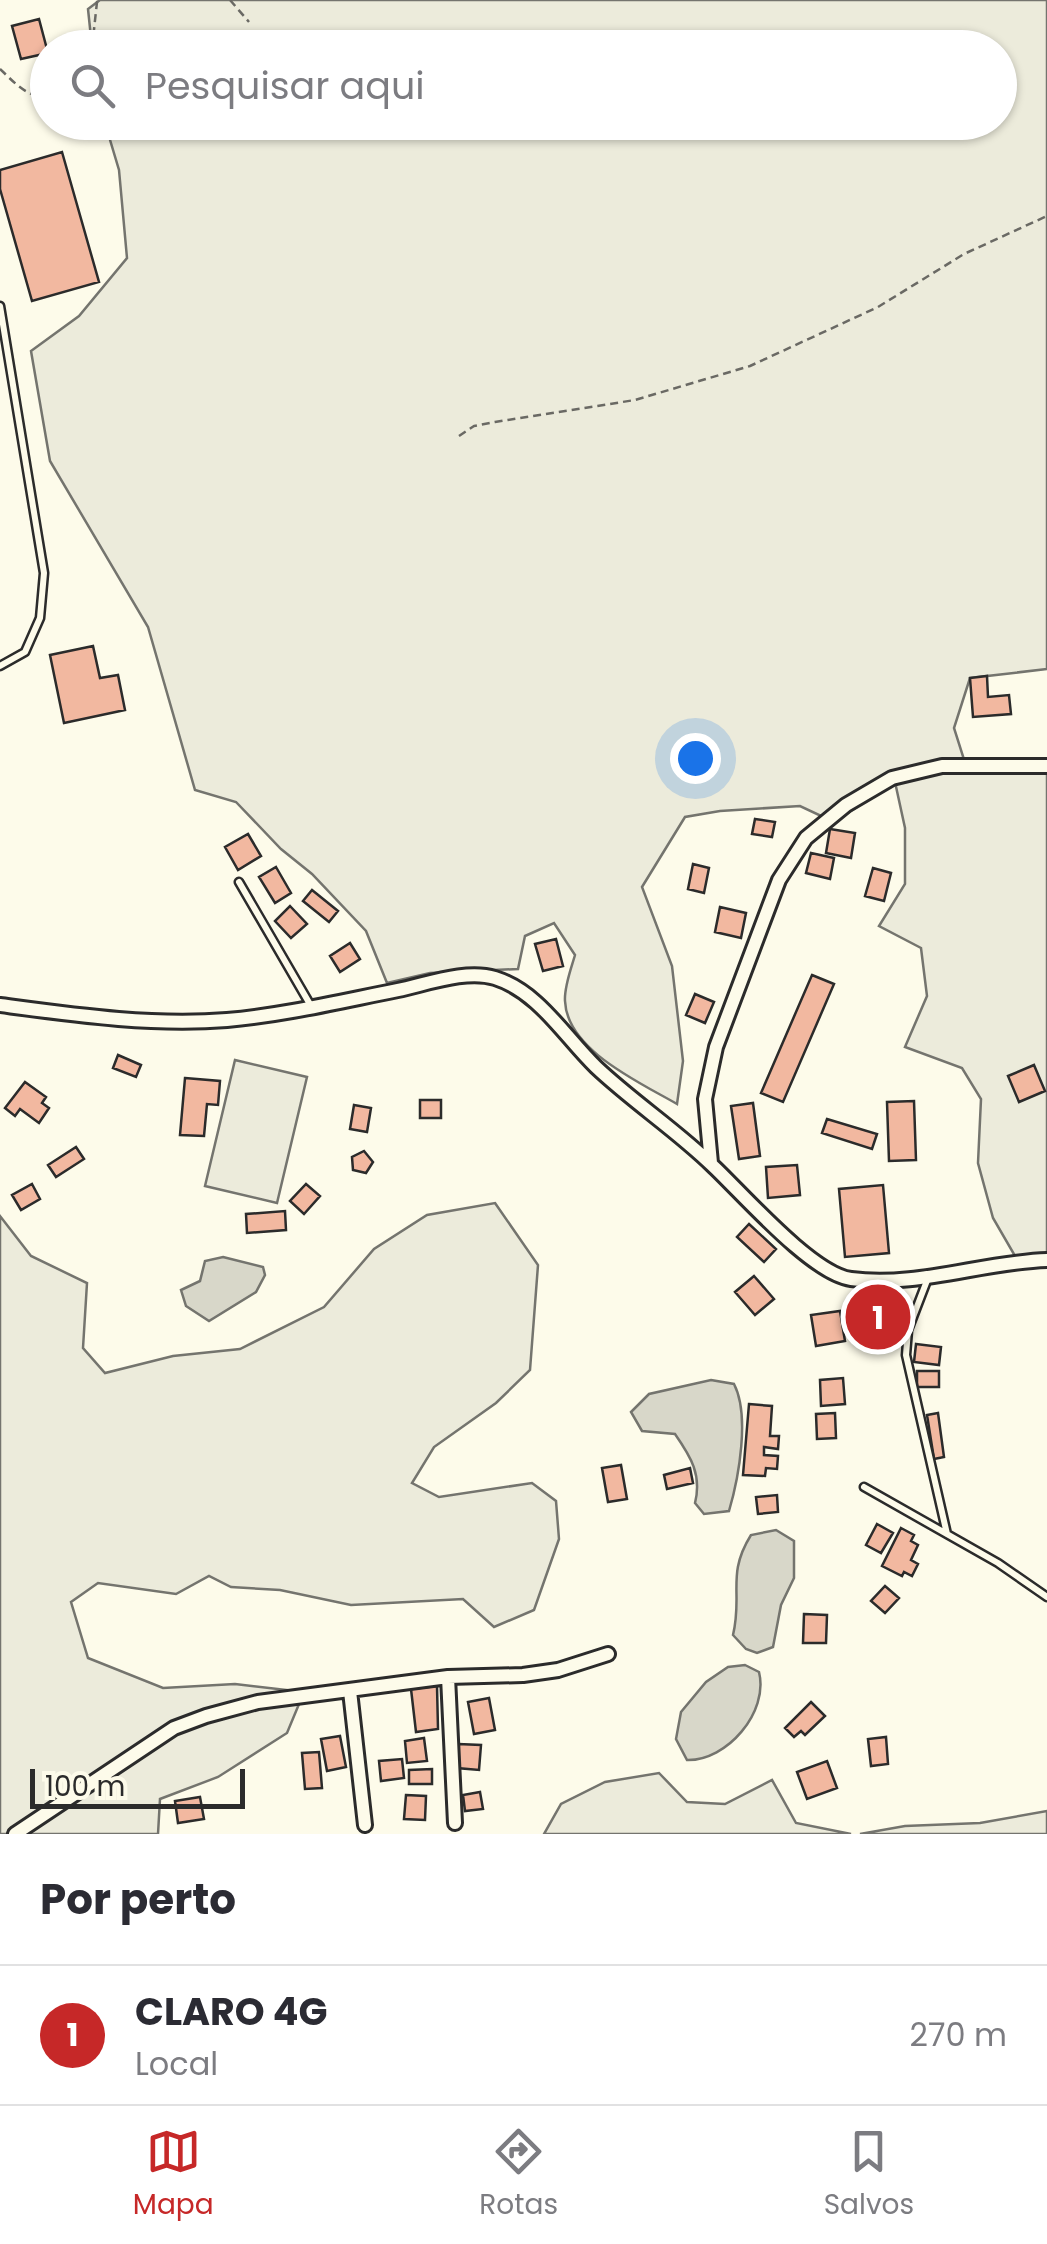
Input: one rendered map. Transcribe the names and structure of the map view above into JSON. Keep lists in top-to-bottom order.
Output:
{
  "scale_bar": "100 m",
  "page": {
    "search": "Pesquisar aqui",
    "pins": "1",
    "scale": "100 m",
    "heading": "Por perto",
    "list": [
      {
        "mark": "1",
        "name": "CLARO 4G",
        "note": "Local",
        "value": "270 m"
      }
    ],
    "nav": ["Mapa", "Rotas", "Salvos"]
  }
}
